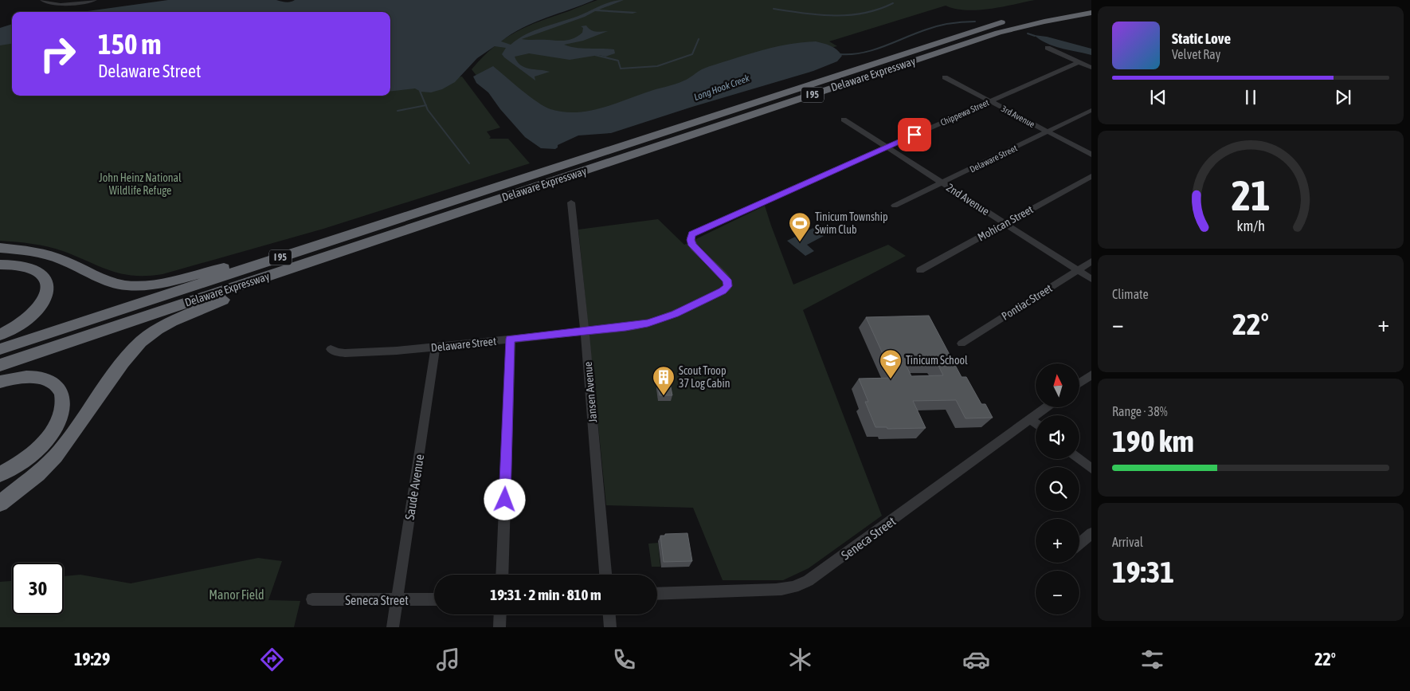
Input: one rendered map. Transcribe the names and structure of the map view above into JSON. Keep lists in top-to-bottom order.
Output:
{
  "streets": {
    "highway": ["Delaware Expressway", "I 95"],
    "street": [
      "Chippewa Street",
      "3rd Avenue",
      "Delaware Street",
      "2nd Avenue",
      "Mohican Street",
      "Pontiac Street",
      "Jansen Avenue",
      "Saude Avenue",
      "Seneca Street"
    ]
  },
  "crossings": [
    ["Chippewa Street", "3rd Avenue"],
    ["Chippewa Street", "Delaware Street"],
    ["Chippewa Street", "2nd Avenue"],
    ["3rd Avenue", "Delaware Street"],
    ["Delaware Street", "2nd Avenue"],
    ["Delaware Street", "Jansen Avenue"],
    ["Delaware Street", "Saude Avenue"],
    ["2nd Avenue", "Mohican Street"],
    ["2nd Avenue", "Pontiac Street"],
    ["Saude Avenue", "Seneca Street"]
  ],
  "water": ["Long Hook Creek"],
  "parks": ["John Heinz National Wildlife Refuge", "Manor Field"],
  "places": {
    "sports": ["Tinicum Township Swim Club"],
    "school or university": ["Tinicum School"],
    "building": ["Scout Troop 37 Log Cabin"]
  },
  "north": "top",
  "page": {
    "turn": ["150 m", "Delaware Street"],
    "song": ["Static Love", "Velvet Ray"],
    "tile": [
      "Climate",
      ["Range · 38%", "190 km"],
      ["Arrival", "19:31"]
    ],
    "heat": ["−", "22°", "+"],
    "map_buttons": ["+", "−"],
    "limit": "30",
    "trip": "19:31 · 2 min · 810 m",
    "tabs": ["19:29", "22°"],
    "gauge": ["21", "km/h"]
  }
}
